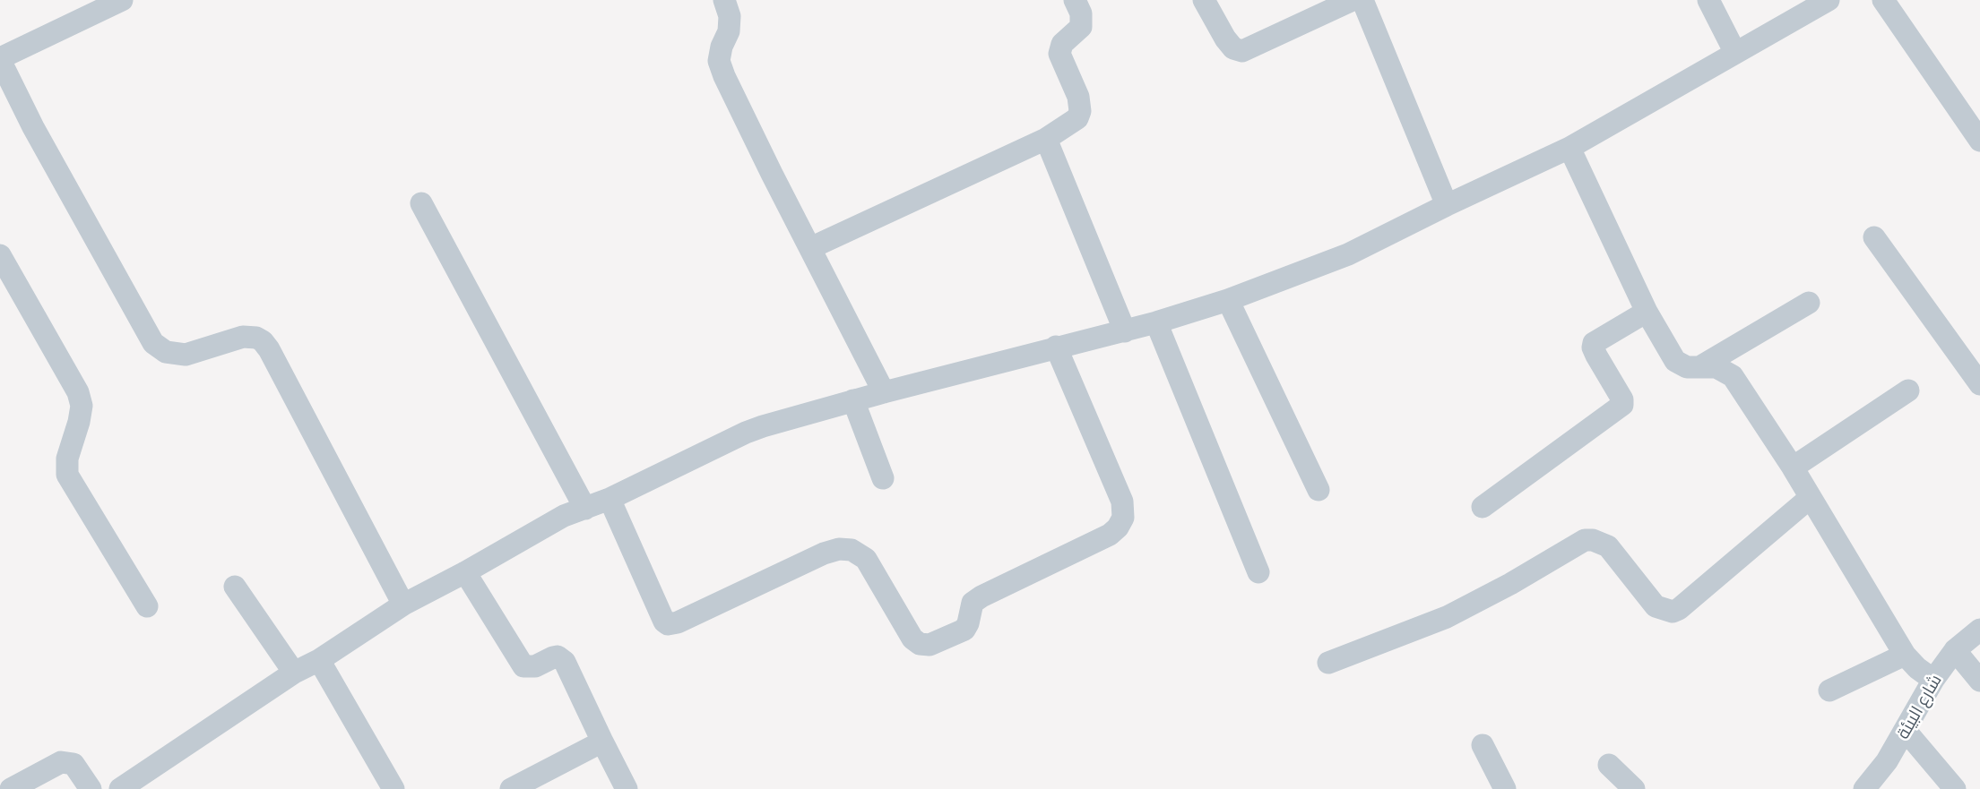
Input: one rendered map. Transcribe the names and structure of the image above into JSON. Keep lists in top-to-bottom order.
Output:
{
  "streets": {
    "street": ["شارع البيئة"]
  }
}
